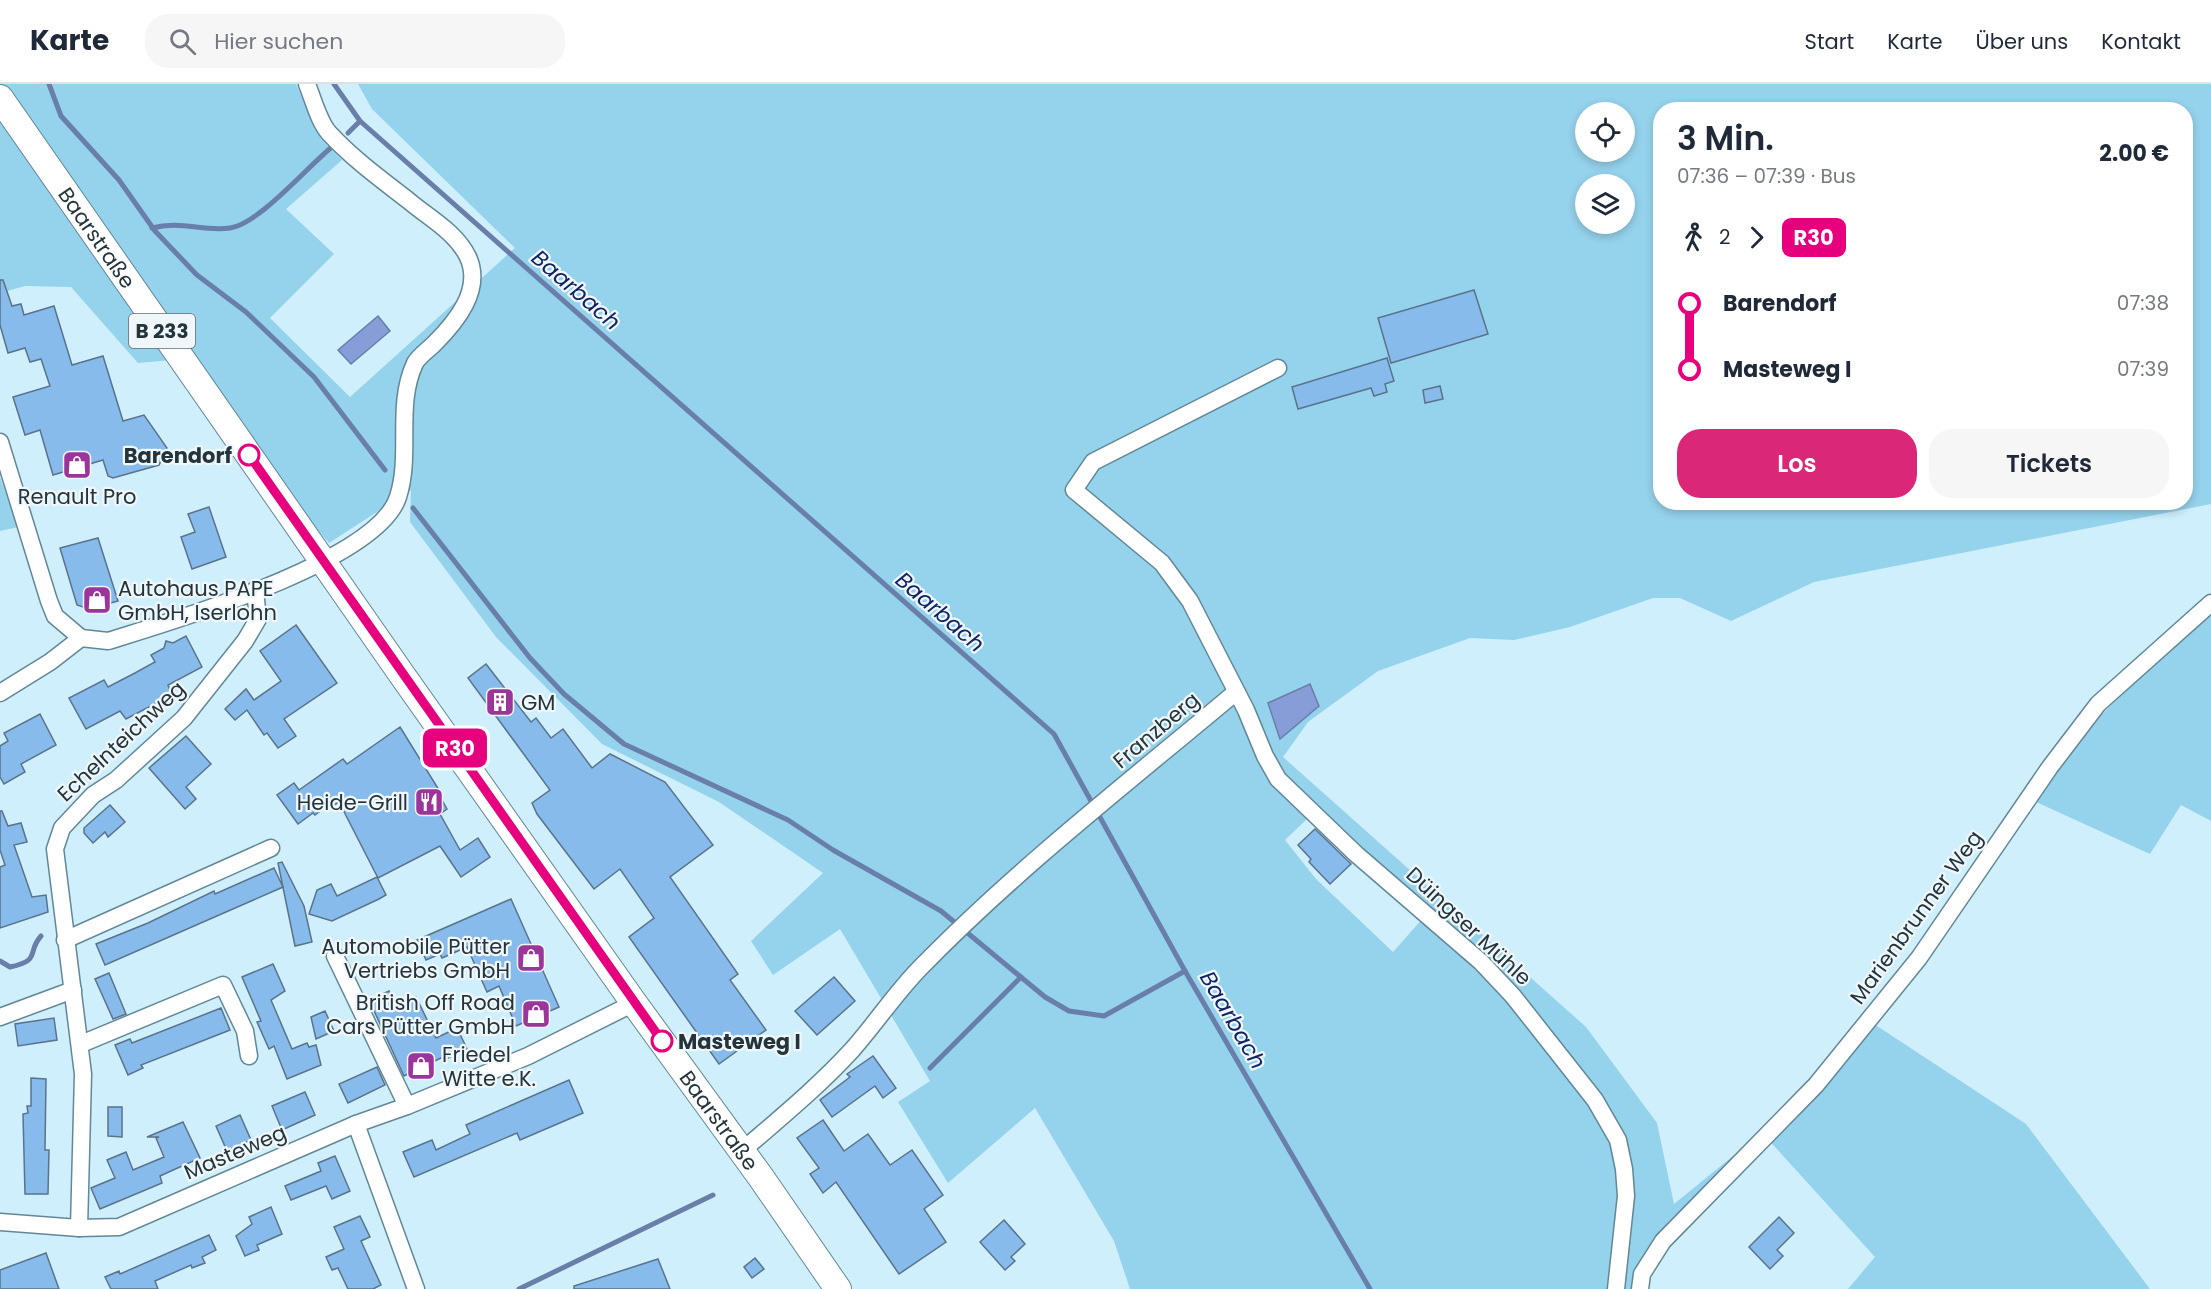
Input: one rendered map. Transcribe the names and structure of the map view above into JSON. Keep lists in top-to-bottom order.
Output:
{
  "streets": {
    "main road": ["Baarstraße", "B 233"],
    "street": [
      "Franzberg",
      "Echelnteichweg",
      "Marienbrunner Weg",
      "Düingser Mühle",
      "Masteweg"
    ]
  },
  "crossings": [
    ["Baarstraße", "Franzberg"],
    ["Baarstraße", "Masteweg"],
    ["Franzberg", "Düingser Mühle"],
    ["Echelnteichweg", "Masteweg"]
  ],
  "water": ["Baarbach"],
  "places": {
    "other": ["Barendorf", "Masteweg I"],
    "shop": [
      "Renault Pro",
      "Autohaus PAPE GmbH, Iserlohn",
      "Automobile Pütter Vertriebs GmbH",
      "British Off Road Cars Pütter GmbH",
      "Friedel Witte e.K."
    ],
    "building": ["GM"],
    "restaurant": ["Heide-Grill"]
  },
  "lines": ["bus line R30"],
  "page": {
    "header": "Karte",
    "search": "Hier suchen",
    "nav": [
      "Start",
      "Karte",
      "Über uns",
      "Kontakt"
    ],
    "on_map": "R30",
    "heading": ["3 Min.", "07:36 – 07:39 · Bus", "2.00 €"],
    "legs": ["2", "R30"],
    "list": [
      {
        "name": "Barendorf",
        "value": "07:38"
      },
      {
        "name": "Masteweg I",
        "value": "07:39"
      }
    ],
    "buttons": ["Los", "Tickets"]
  }
}
